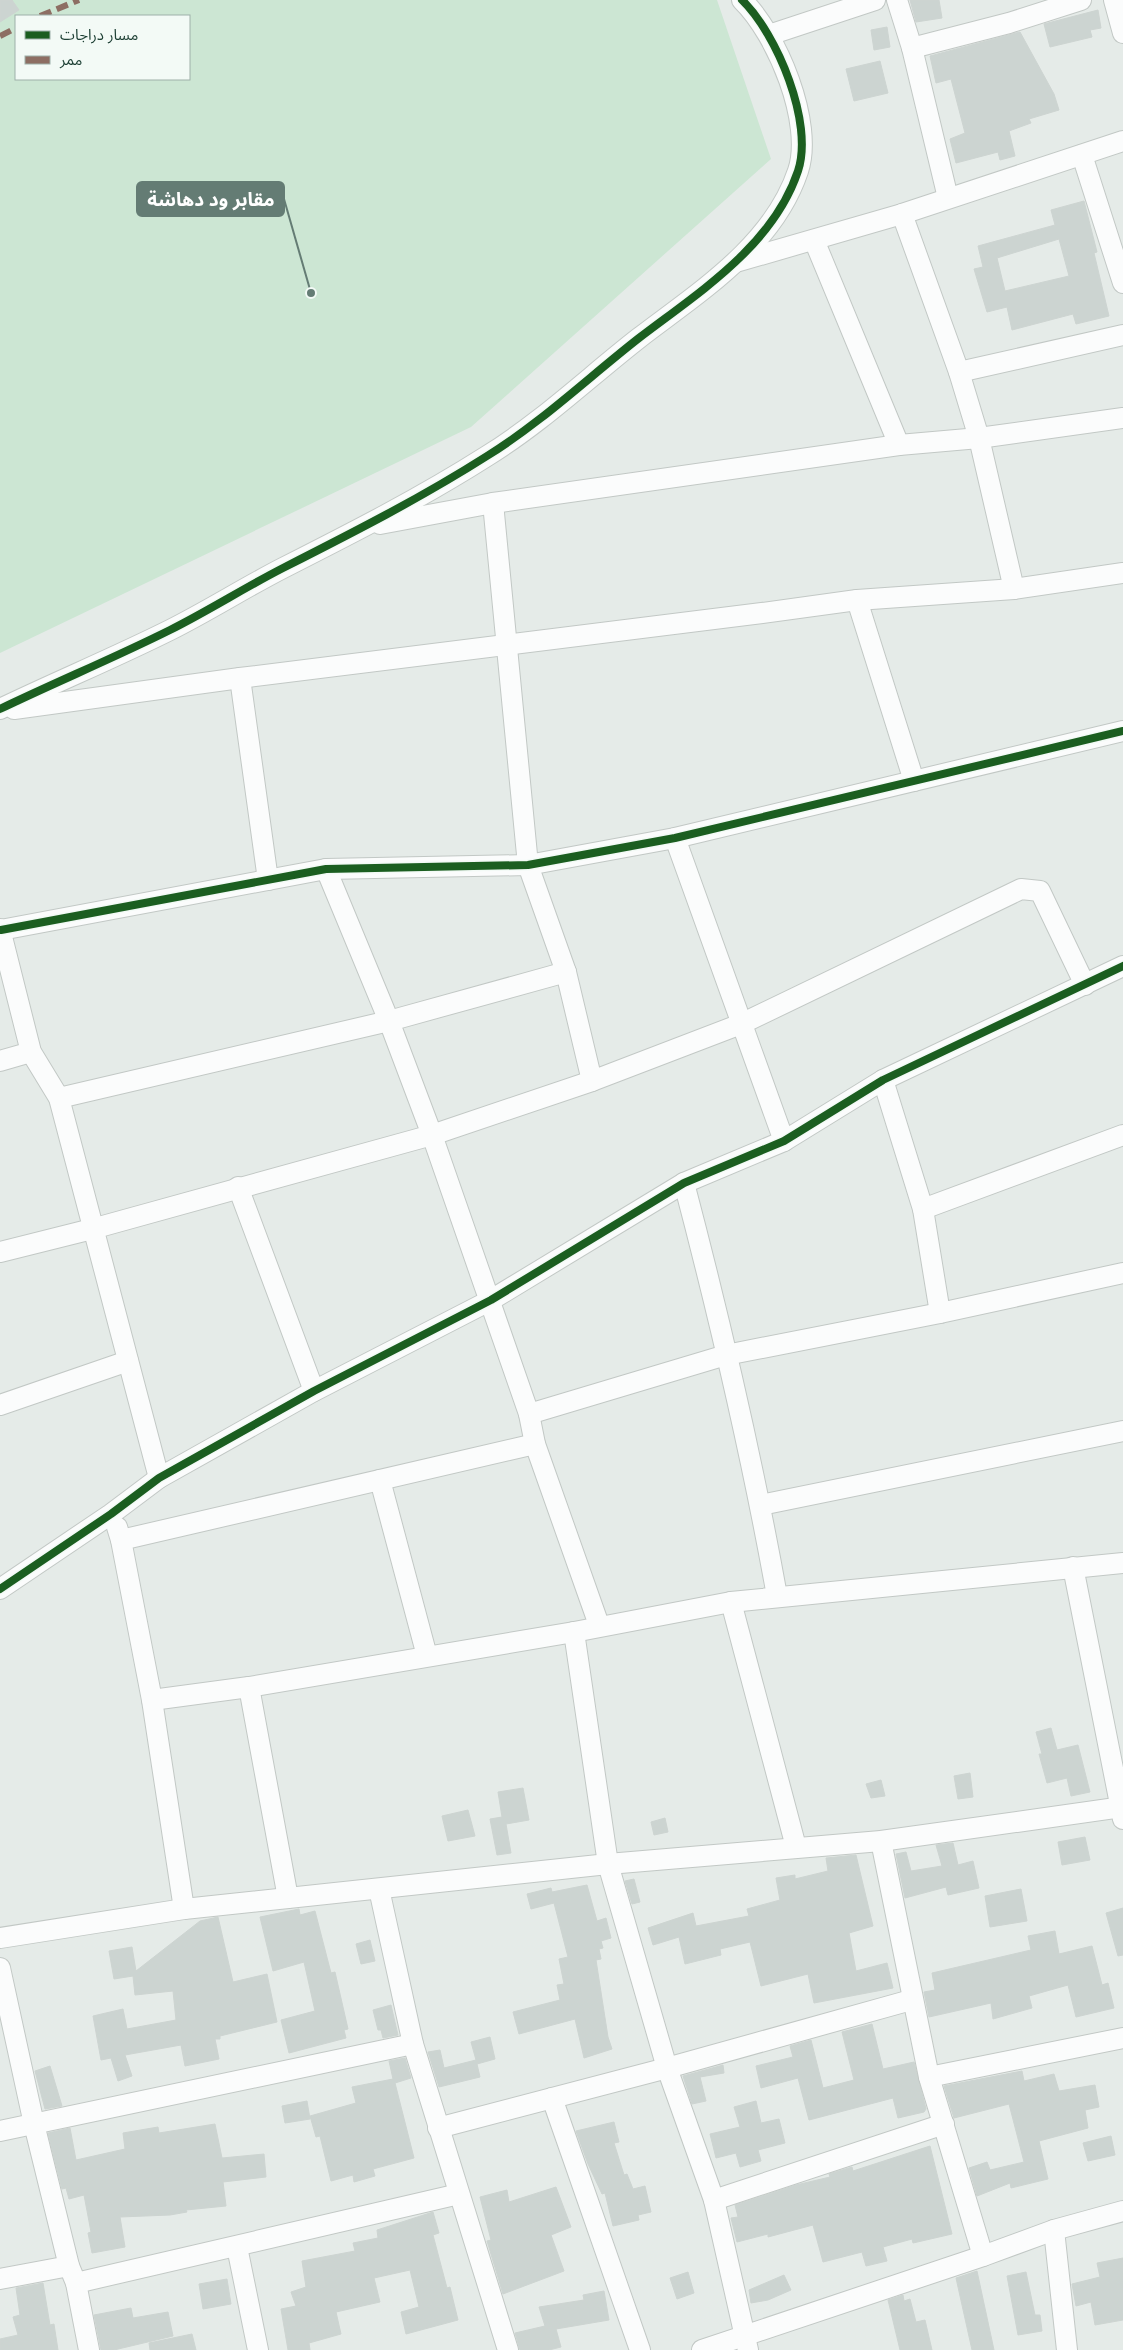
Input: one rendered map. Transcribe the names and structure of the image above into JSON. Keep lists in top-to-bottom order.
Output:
{
  "places": ["مقابر ود دهاشة"],
  "legend": ["مسار دراجات", "ممر"]
}
